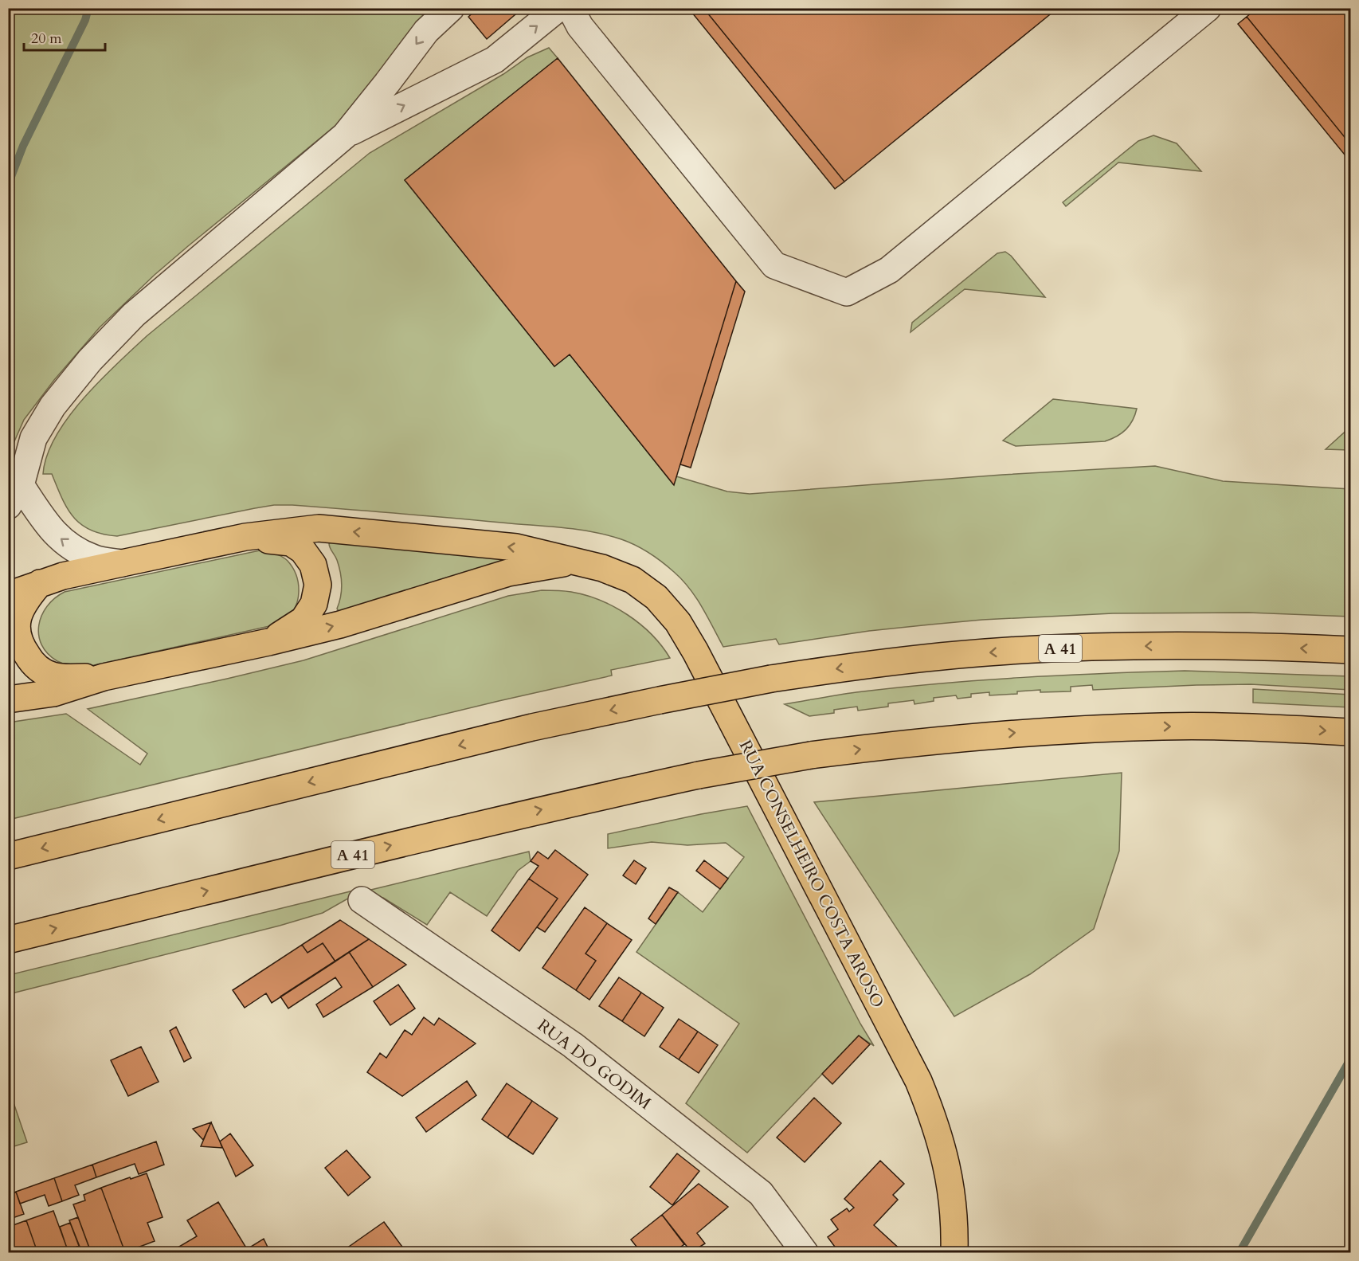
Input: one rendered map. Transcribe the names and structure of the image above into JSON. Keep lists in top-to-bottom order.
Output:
{
  "streets": {
    "main road": ["A 41", "RUA CONSELHEIRO COSTA AROSO"],
    "street": ["RUA DO GODIM"]
  },
  "scale_bar": "20 m"
}
